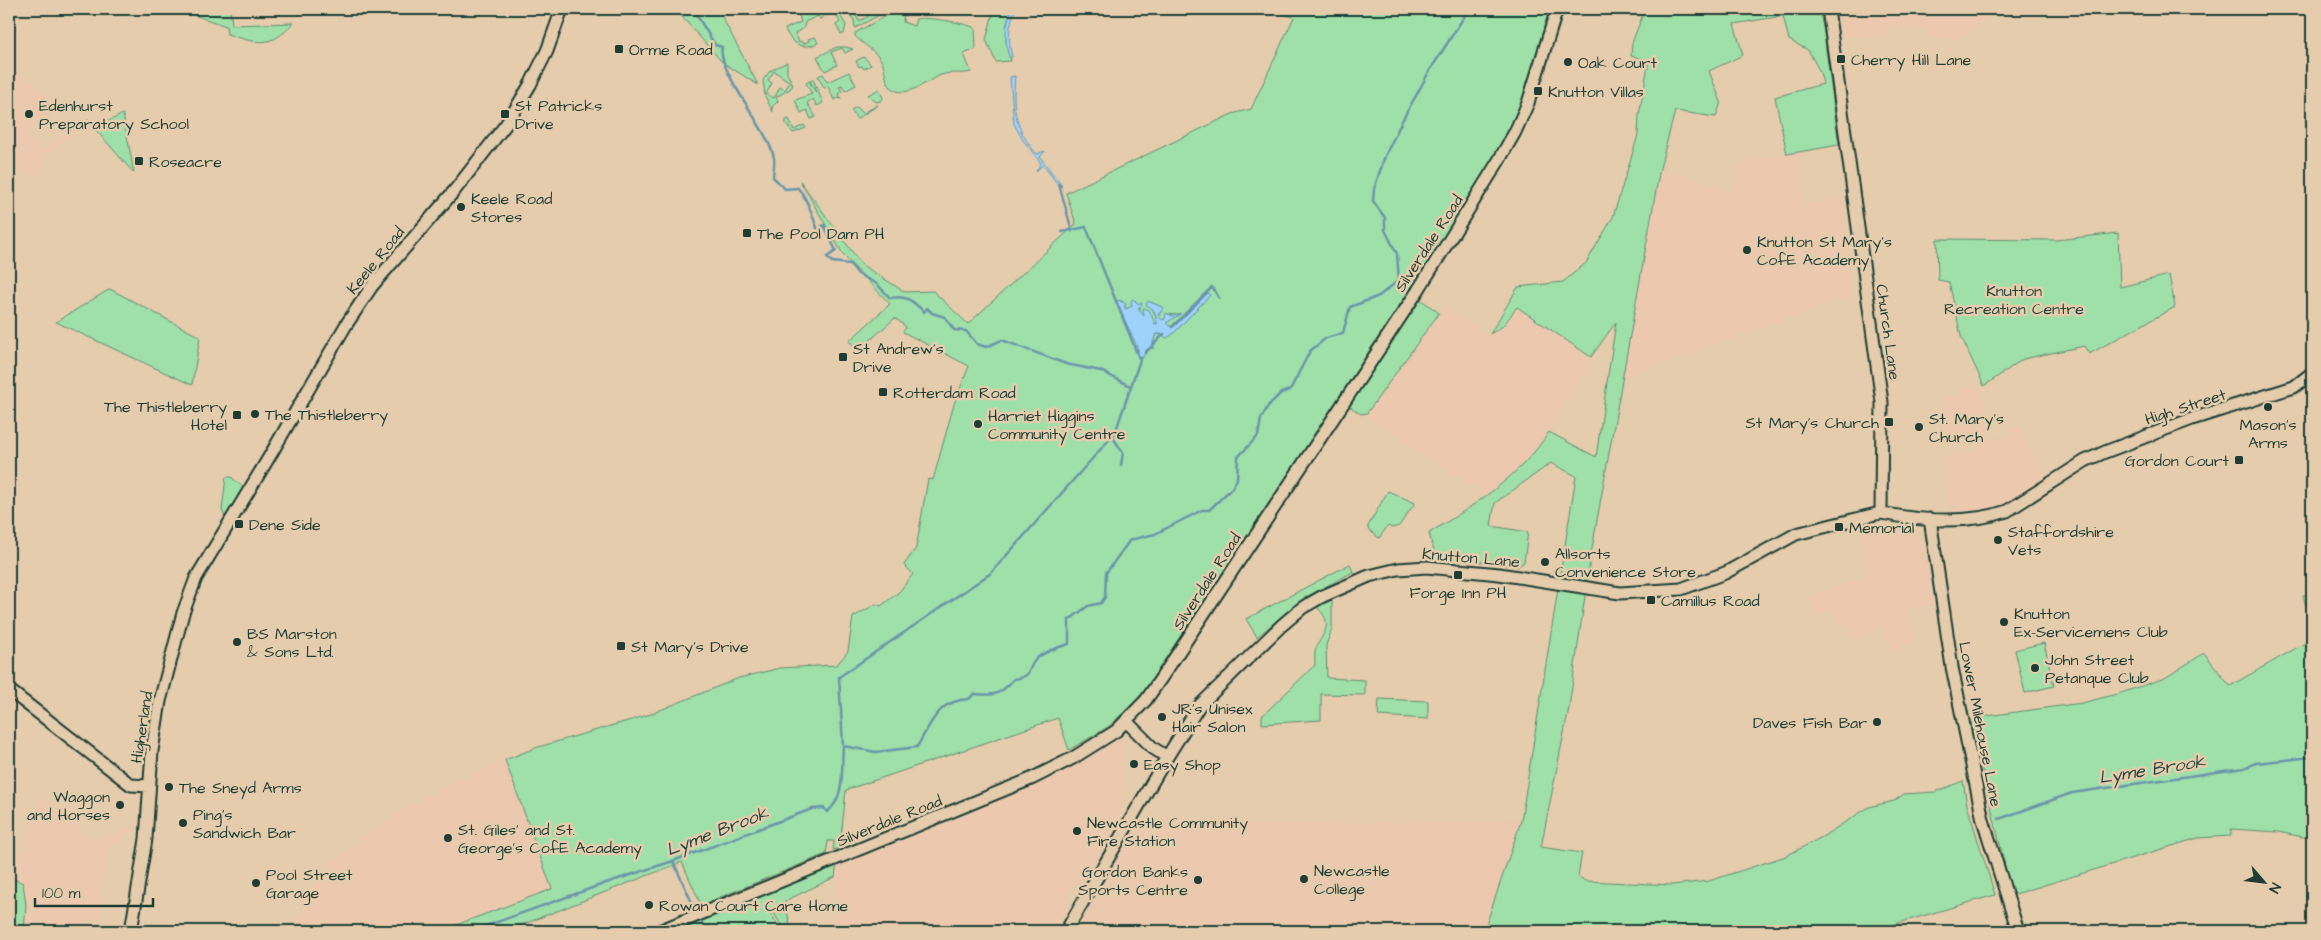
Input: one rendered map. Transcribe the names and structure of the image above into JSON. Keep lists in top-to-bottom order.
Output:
{
  "streets": {
    "main road": [
      "Silverdale Road",
      "Keele Road",
      "Church Lane",
      "High Street",
      "Knutton Lane",
      "Lower Milehouse Lane",
      "Higherland"
    ]
  },
  "crossings": [
    ["Keele Road", "Higherland"],
    ["Church Lane", "Knutton Lane"],
    ["High Street", "Lower Milehouse Lane"]
  ],
  "water": ["Lyme Brook"],
  "parks": ["Knutton Recreation Centre"],
  "places": {
    "transit": [
      "Orme Road",
      "Cherry Hill Lane",
      "Knutton Villas",
      "St Patricks Drive",
      "Roseacre",
      "The Pool Dam PH",
      "St Andrew's Drive",
      "Rotterdam Road",
      "The Thistleberry Hotel",
      "St Mary's Church",
      "Gordon Court",
      "Dene Side",
      "Memorial",
      "Forge Inn PH",
      "Camillus Road",
      "St Mary's Drive"
    ],
    "other": [
      "Oak Court",
      "Edenhurst Preparatory School",
      "Keele Road Stores",
      "Knutton St Mary's CofE Academy",
      "Mason's Arms",
      "The Thistleberry",
      "Harriet Higgins Community Centre",
      "St. Mary's Church",
      "Staffordshire Vets",
      "Allsorts Convenience Store",
      "Knutton Ex-Servicemens Club",
      "BS Marston & Sons Ltd.",
      "John Street Petanque Club",
      "JR's Unisex Hair Salon",
      "Daves Fish Bar",
      "Easy Shop",
      "The Sneyd Arms",
      "Waggon and Horses",
      "Ping's Sandwich Bar",
      "Newcastle Community Fire Station",
      "St. Giles' and St. George's CofE Academy",
      "Newcastle College",
      "Gordon Banks Sports Centre",
      "Pool Street Garage",
      "Rowan Court Care Home"
    ]
  },
  "scale_bar": "100 m",
  "north": "bottom right"
}
